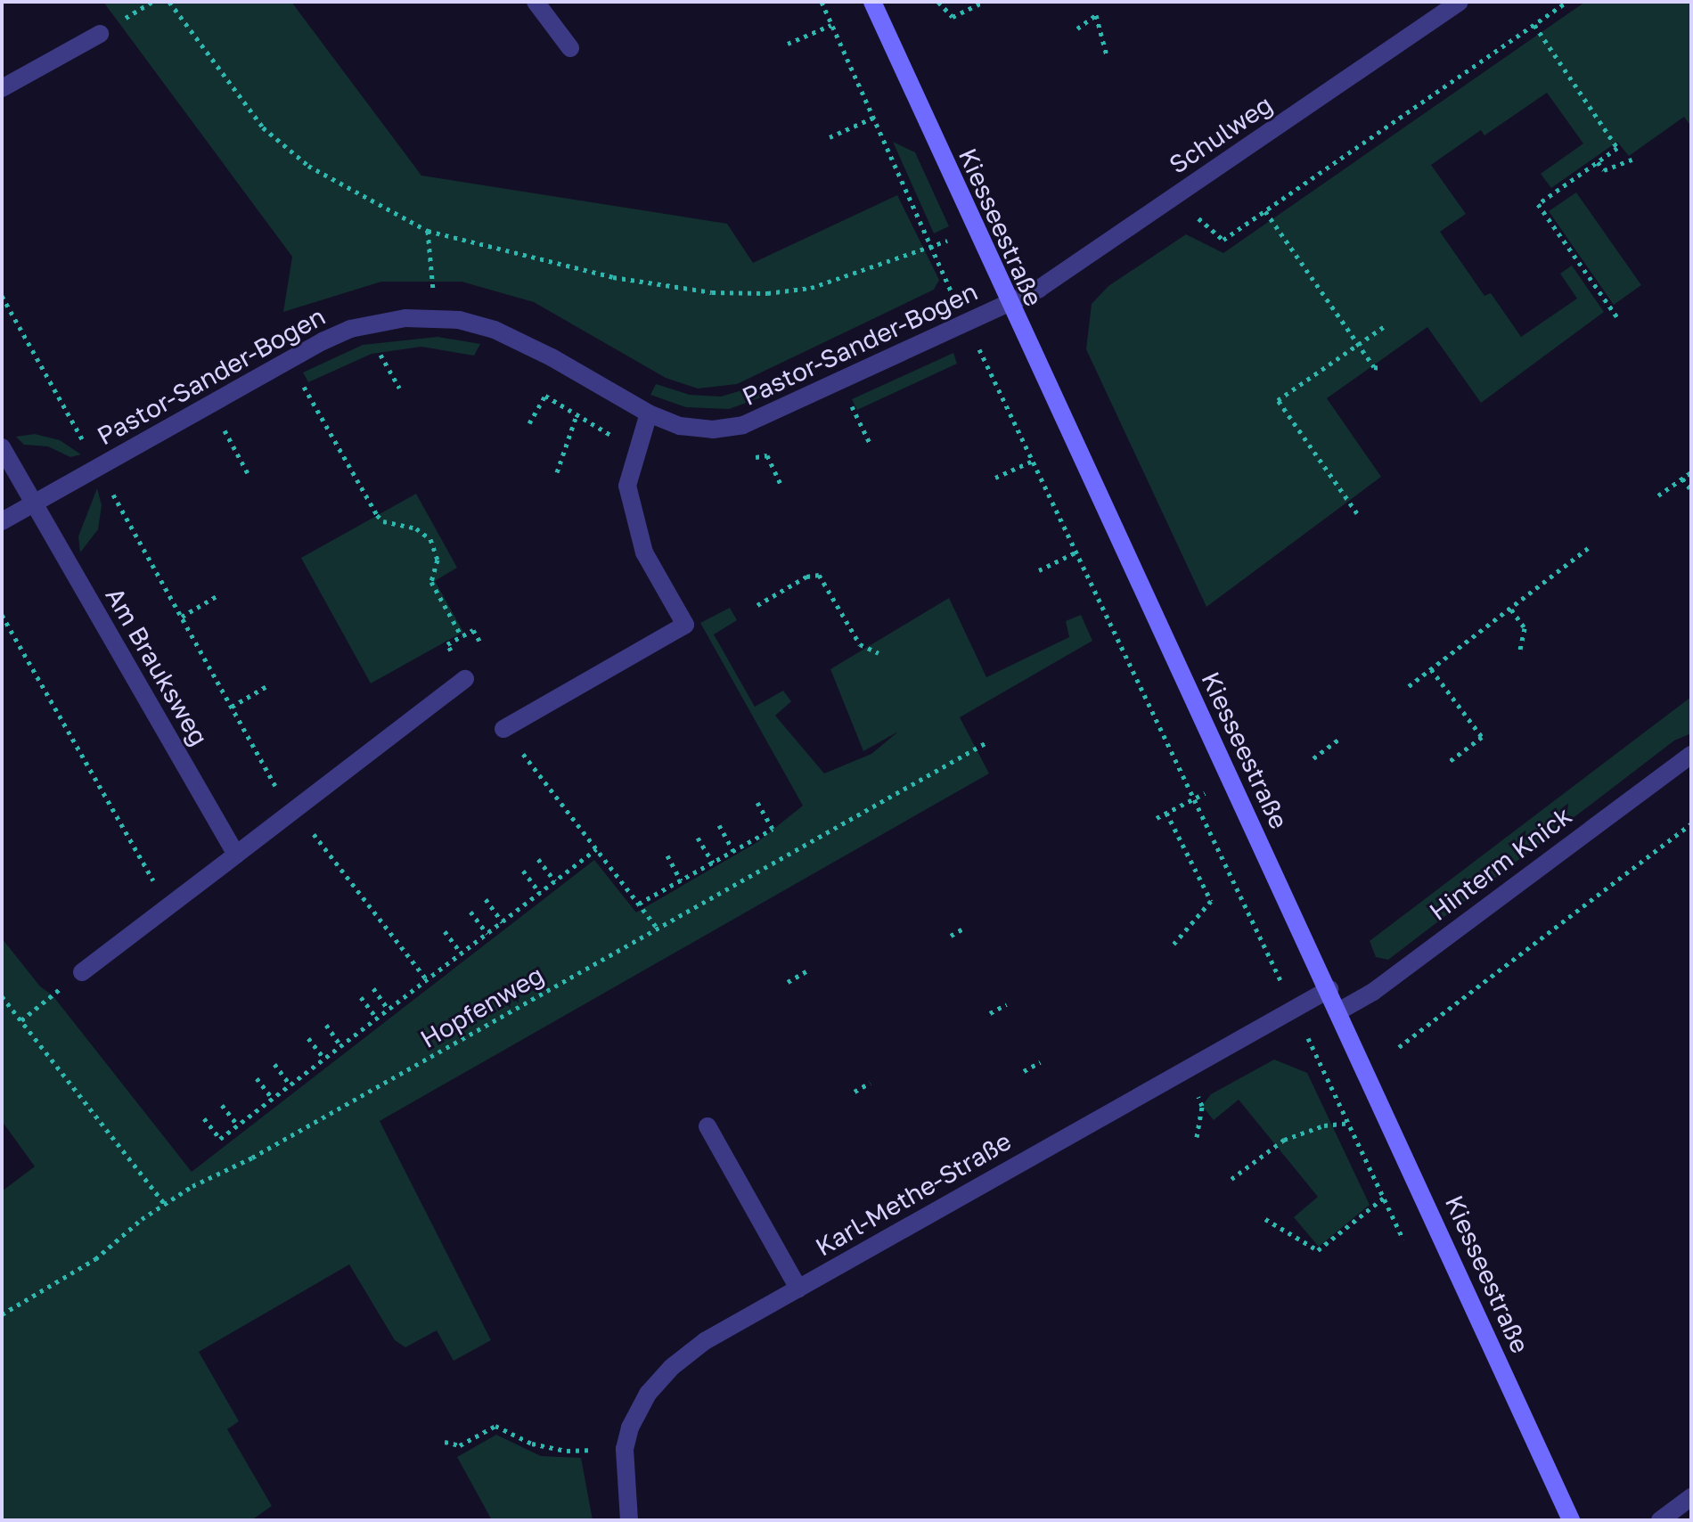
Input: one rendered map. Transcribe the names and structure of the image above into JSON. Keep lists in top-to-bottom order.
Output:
{
  "streets": {
    "street": [
      "Schulweg",
      "Kiesseestraße",
      "Pastor-Sander-Bogen",
      "Am Brauksweg",
      "Hinterm Knick",
      "Karl-Methe-Straße"
    ],
    "path": ["Hopfenweg"]
  },
  "crossings": [
    ["Schulweg", "Kiesseestraße"],
    ["Schulweg", "Pastor-Sander-Bogen"],
    ["Kiesseestraße", "Pastor-Sander-Bogen"],
    ["Kiesseestraße", "Hinterm Knick"],
    ["Kiesseestraße", "Karl-Methe-Straße"],
    ["Pastor-Sander-Bogen", "Am Brauksweg"]
  ]
}
